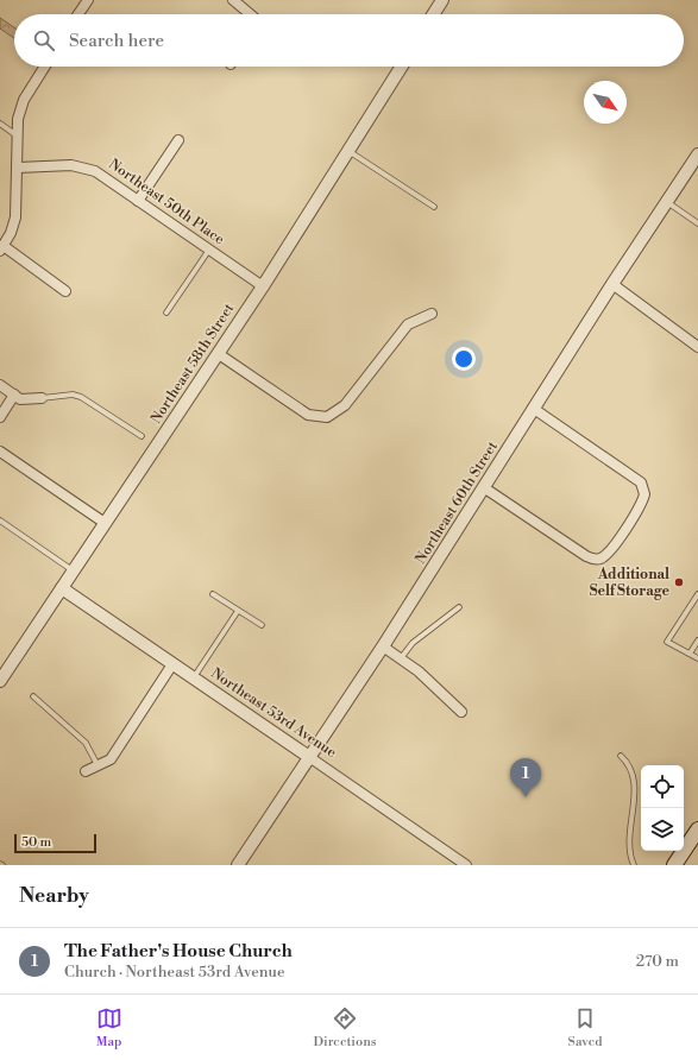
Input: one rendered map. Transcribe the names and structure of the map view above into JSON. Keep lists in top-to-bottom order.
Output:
{
  "streets": {
    "street": [
      "Northeast 50th Place",
      "Northeast 58th Street",
      "Northeast 60th Street",
      "Northeast 53rd Avenue"
    ]
  },
  "crossings": [
    ["Northeast 50th Place", "Northeast 58th Street"],
    ["Northeast 58th Street", "Northeast 53rd Avenue"],
    ["Northeast 60th Street", "Northeast 53rd Avenue"]
  ],
  "places": ["Additional Self Storage"],
  "scale_bar": "50 m",
  "north": "bottom right",
  "page": {
    "search": "Search here",
    "pins": "1",
    "scale": "50 m",
    "heading": "Nearby",
    "list": [
      {
        "mark": "1",
        "name": "The Father's House Church",
        "note": "Church · Northeast 53rd Avenue",
        "value": "270 m"
      }
    ],
    "nav": ["Map", "Directions", "Saved"]
  }
}
